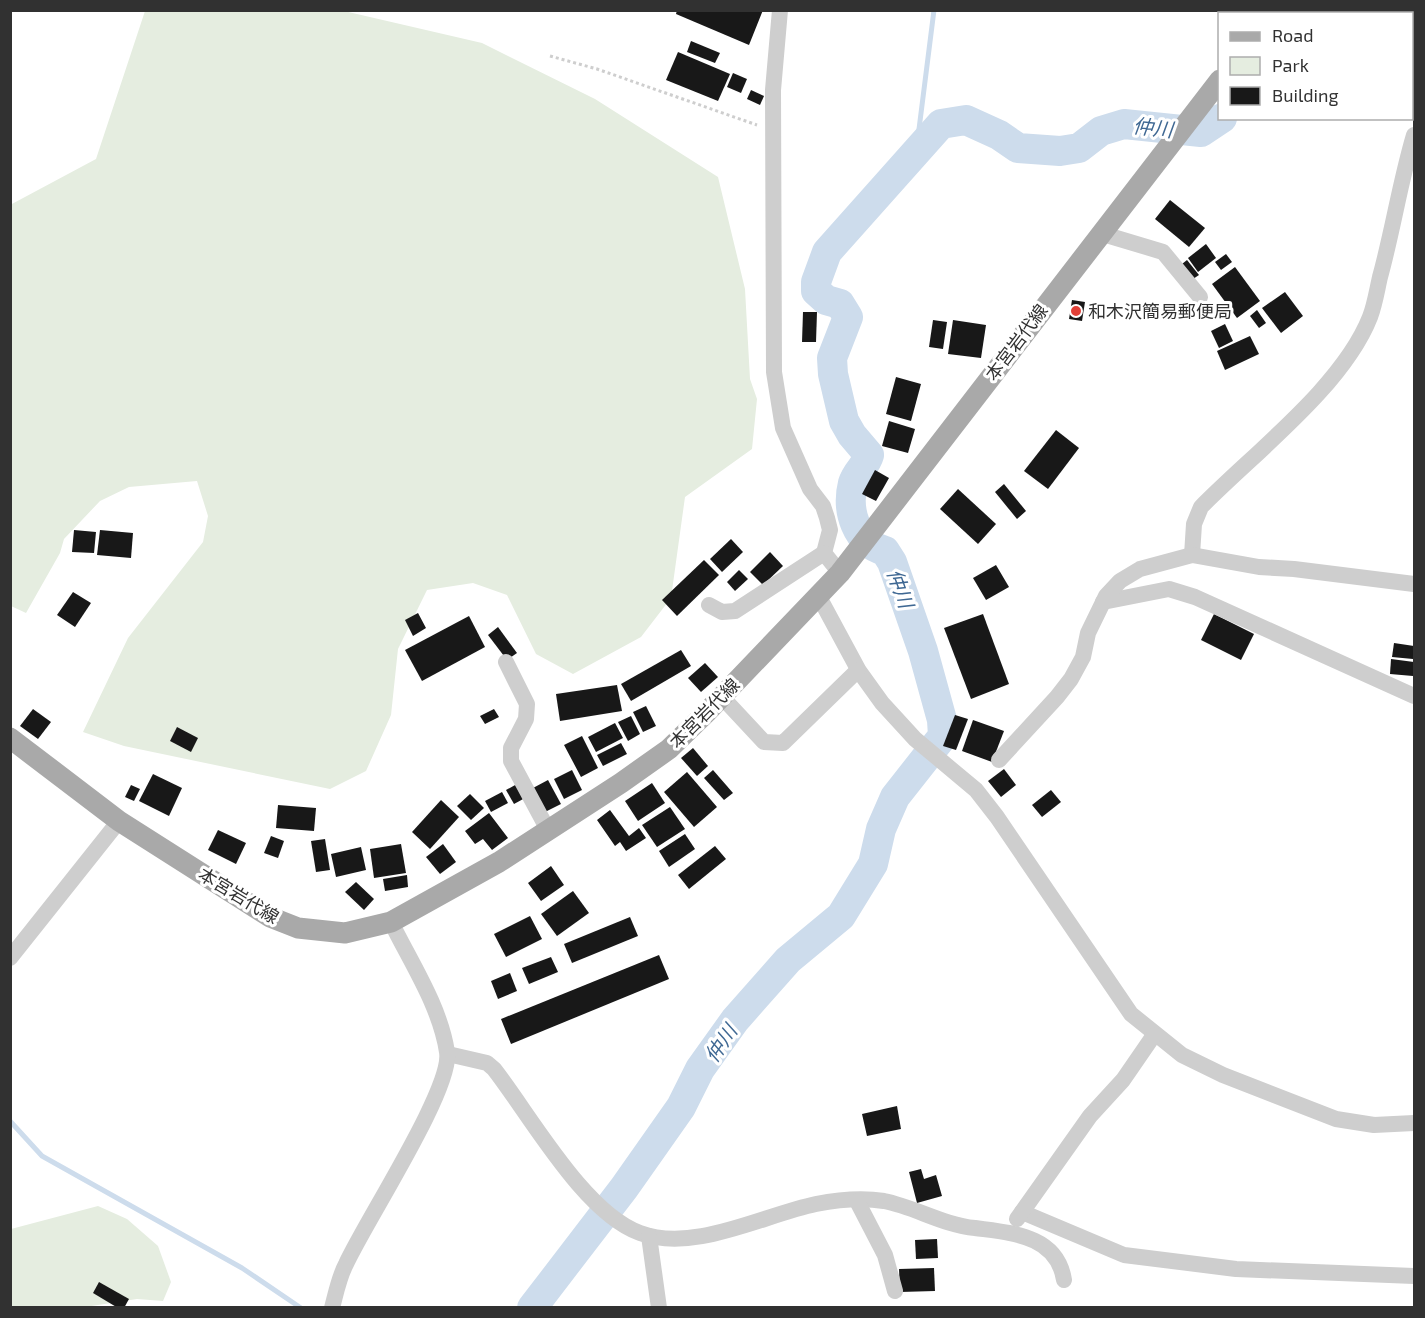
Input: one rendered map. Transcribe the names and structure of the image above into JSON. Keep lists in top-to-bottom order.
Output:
{
  "streets": {
    "main road": ["本宮岩代線"]
  },
  "water": ["仲川"],
  "places": ["和木沢簡易郵便局"],
  "legend": ["Road", "Park", "Building"]
}
